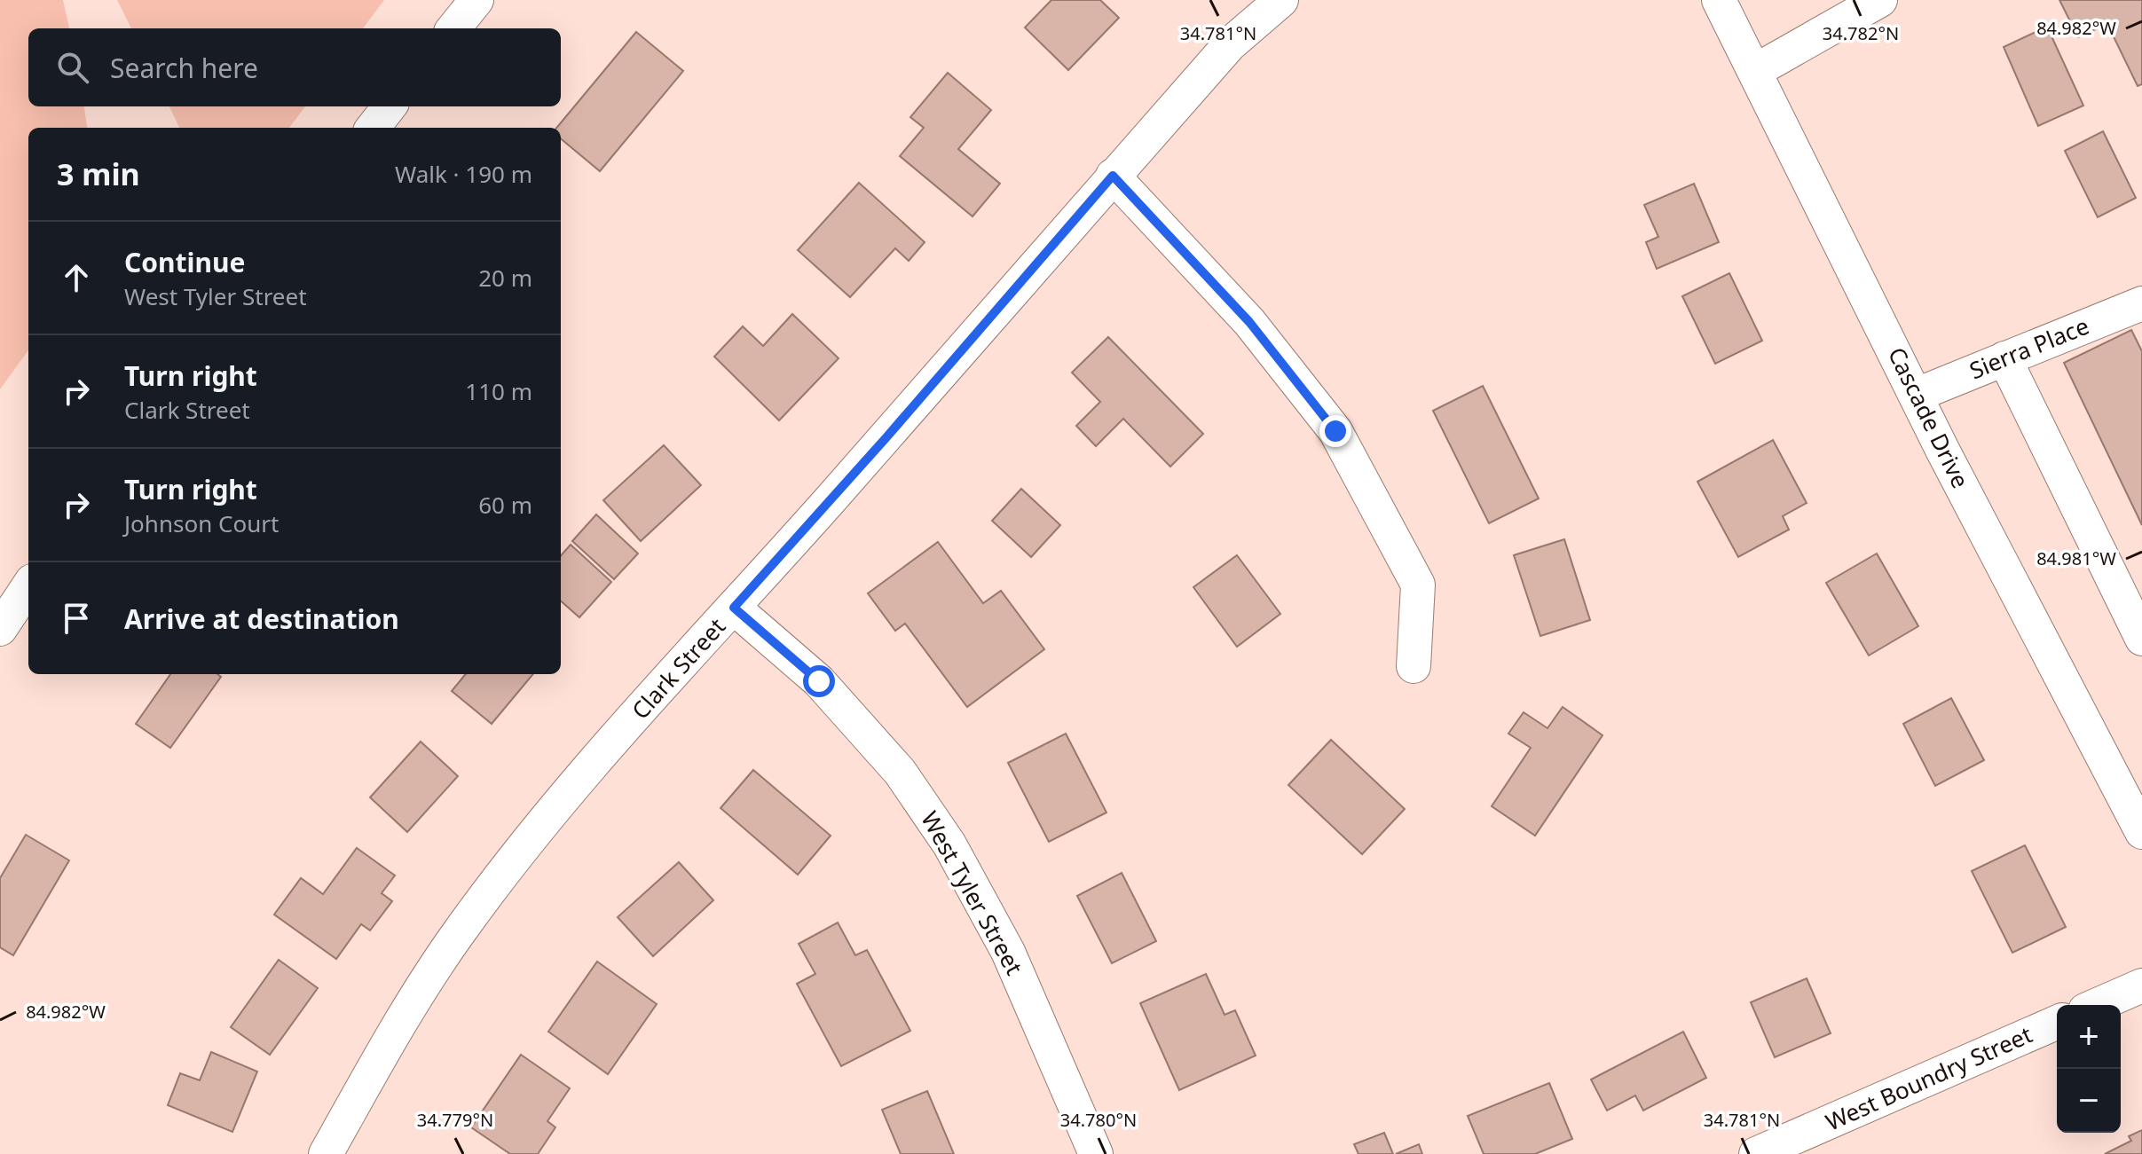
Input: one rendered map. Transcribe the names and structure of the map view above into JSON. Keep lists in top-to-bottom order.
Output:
{
  "streets": {
    "street": [
      "Sierra Place",
      "Cascade Drive",
      "Clark Street",
      "West Tyler Street",
      "West Boundry Street"
    ]
  },
  "crossings": [
    ["Sierra Place", "Cascade Drive"],
    ["Clark Street", "West Tyler Street"]
  ],
  "page": {
    "search": "Search here",
    "heading": ["3 min", "Walk · 190 m"],
    "list": [
      ["Continue", "West Tyler Street", "20 m"],
      ["Turn right", "Clark Street", "110 m"],
      ["Turn right", "Johnson Court", "60 m"],
      "Arrive at destination"
    ],
    "map_buttons": ["+", "−"]
  },
  "coordinates": [
    "84.982°W",
    "34.781°N",
    "34.782°N",
    "84.981°W",
    "34.779°N",
    "34.780°N"
  ]
}
